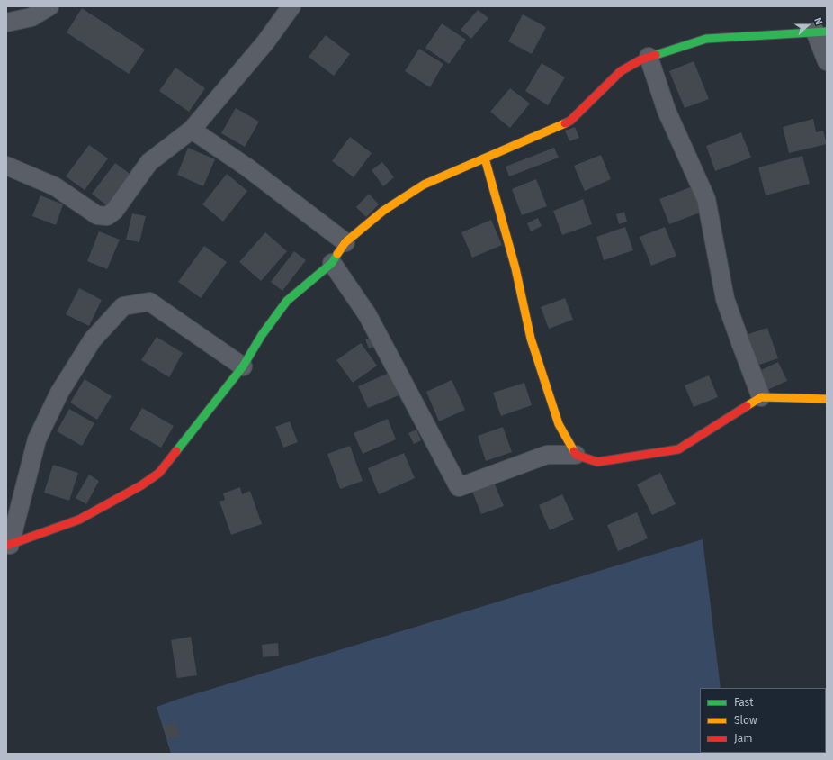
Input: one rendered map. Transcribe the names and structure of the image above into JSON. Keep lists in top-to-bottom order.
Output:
{
  "legend": ["Fast", "Slow", "Jam"],
  "north": "right"
}
